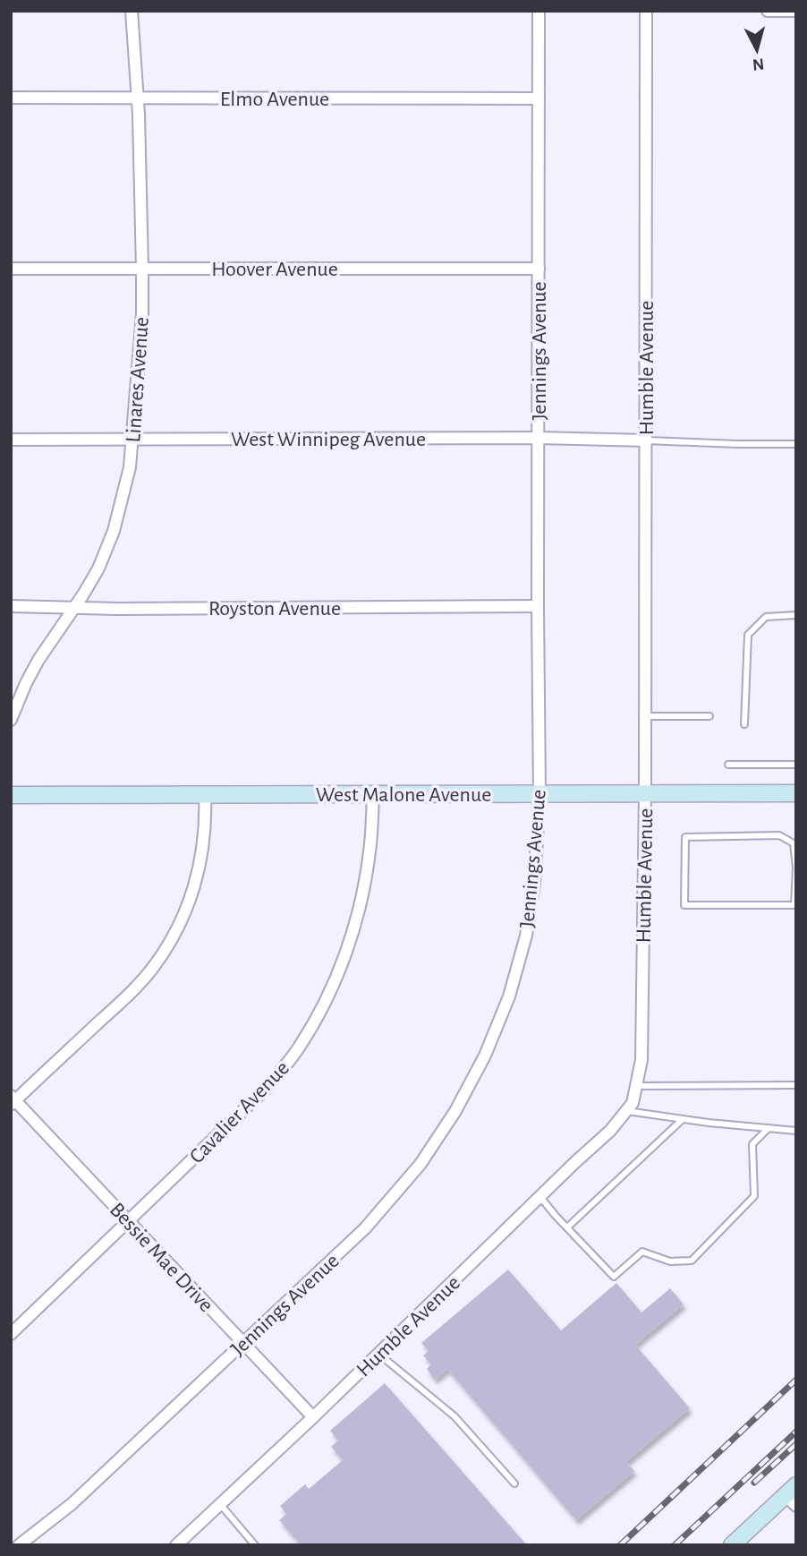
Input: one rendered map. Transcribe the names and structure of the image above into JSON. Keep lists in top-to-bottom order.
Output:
{
  "streets": {
    "street": [
      "Elmo Avenue",
      "Hoover Avenue",
      "Jennings Avenue",
      "Humble Avenue",
      "Linares Avenue",
      "West Winnipeg Avenue",
      "Royston Avenue",
      "West Malone Avenue",
      "Cavalier Avenue",
      "Bessie Mae Drive"
    ]
  },
  "crossings": [
    ["Elmo Avenue", "Jennings Avenue"],
    ["Elmo Avenue", "Linares Avenue"],
    ["Hoover Avenue", "Jennings Avenue"],
    ["Hoover Avenue", "Linares Avenue"],
    ["Jennings Avenue", "West Winnipeg Avenue"],
    ["Jennings Avenue", "Royston Avenue"],
    ["Jennings Avenue", "West Malone Avenue"],
    ["Jennings Avenue", "Bessie Mae Drive"],
    ["Humble Avenue", "West Winnipeg Avenue"],
    ["Humble Avenue", "West Malone Avenue"],
    ["Humble Avenue", "Bessie Mae Drive"],
    ["Linares Avenue", "West Winnipeg Avenue"],
    ["Linares Avenue", "Royston Avenue"],
    ["West Malone Avenue", "Cavalier Avenue"],
    ["Cavalier Avenue", "Bessie Mae Drive"]
  ],
  "north": "bottom"
}
